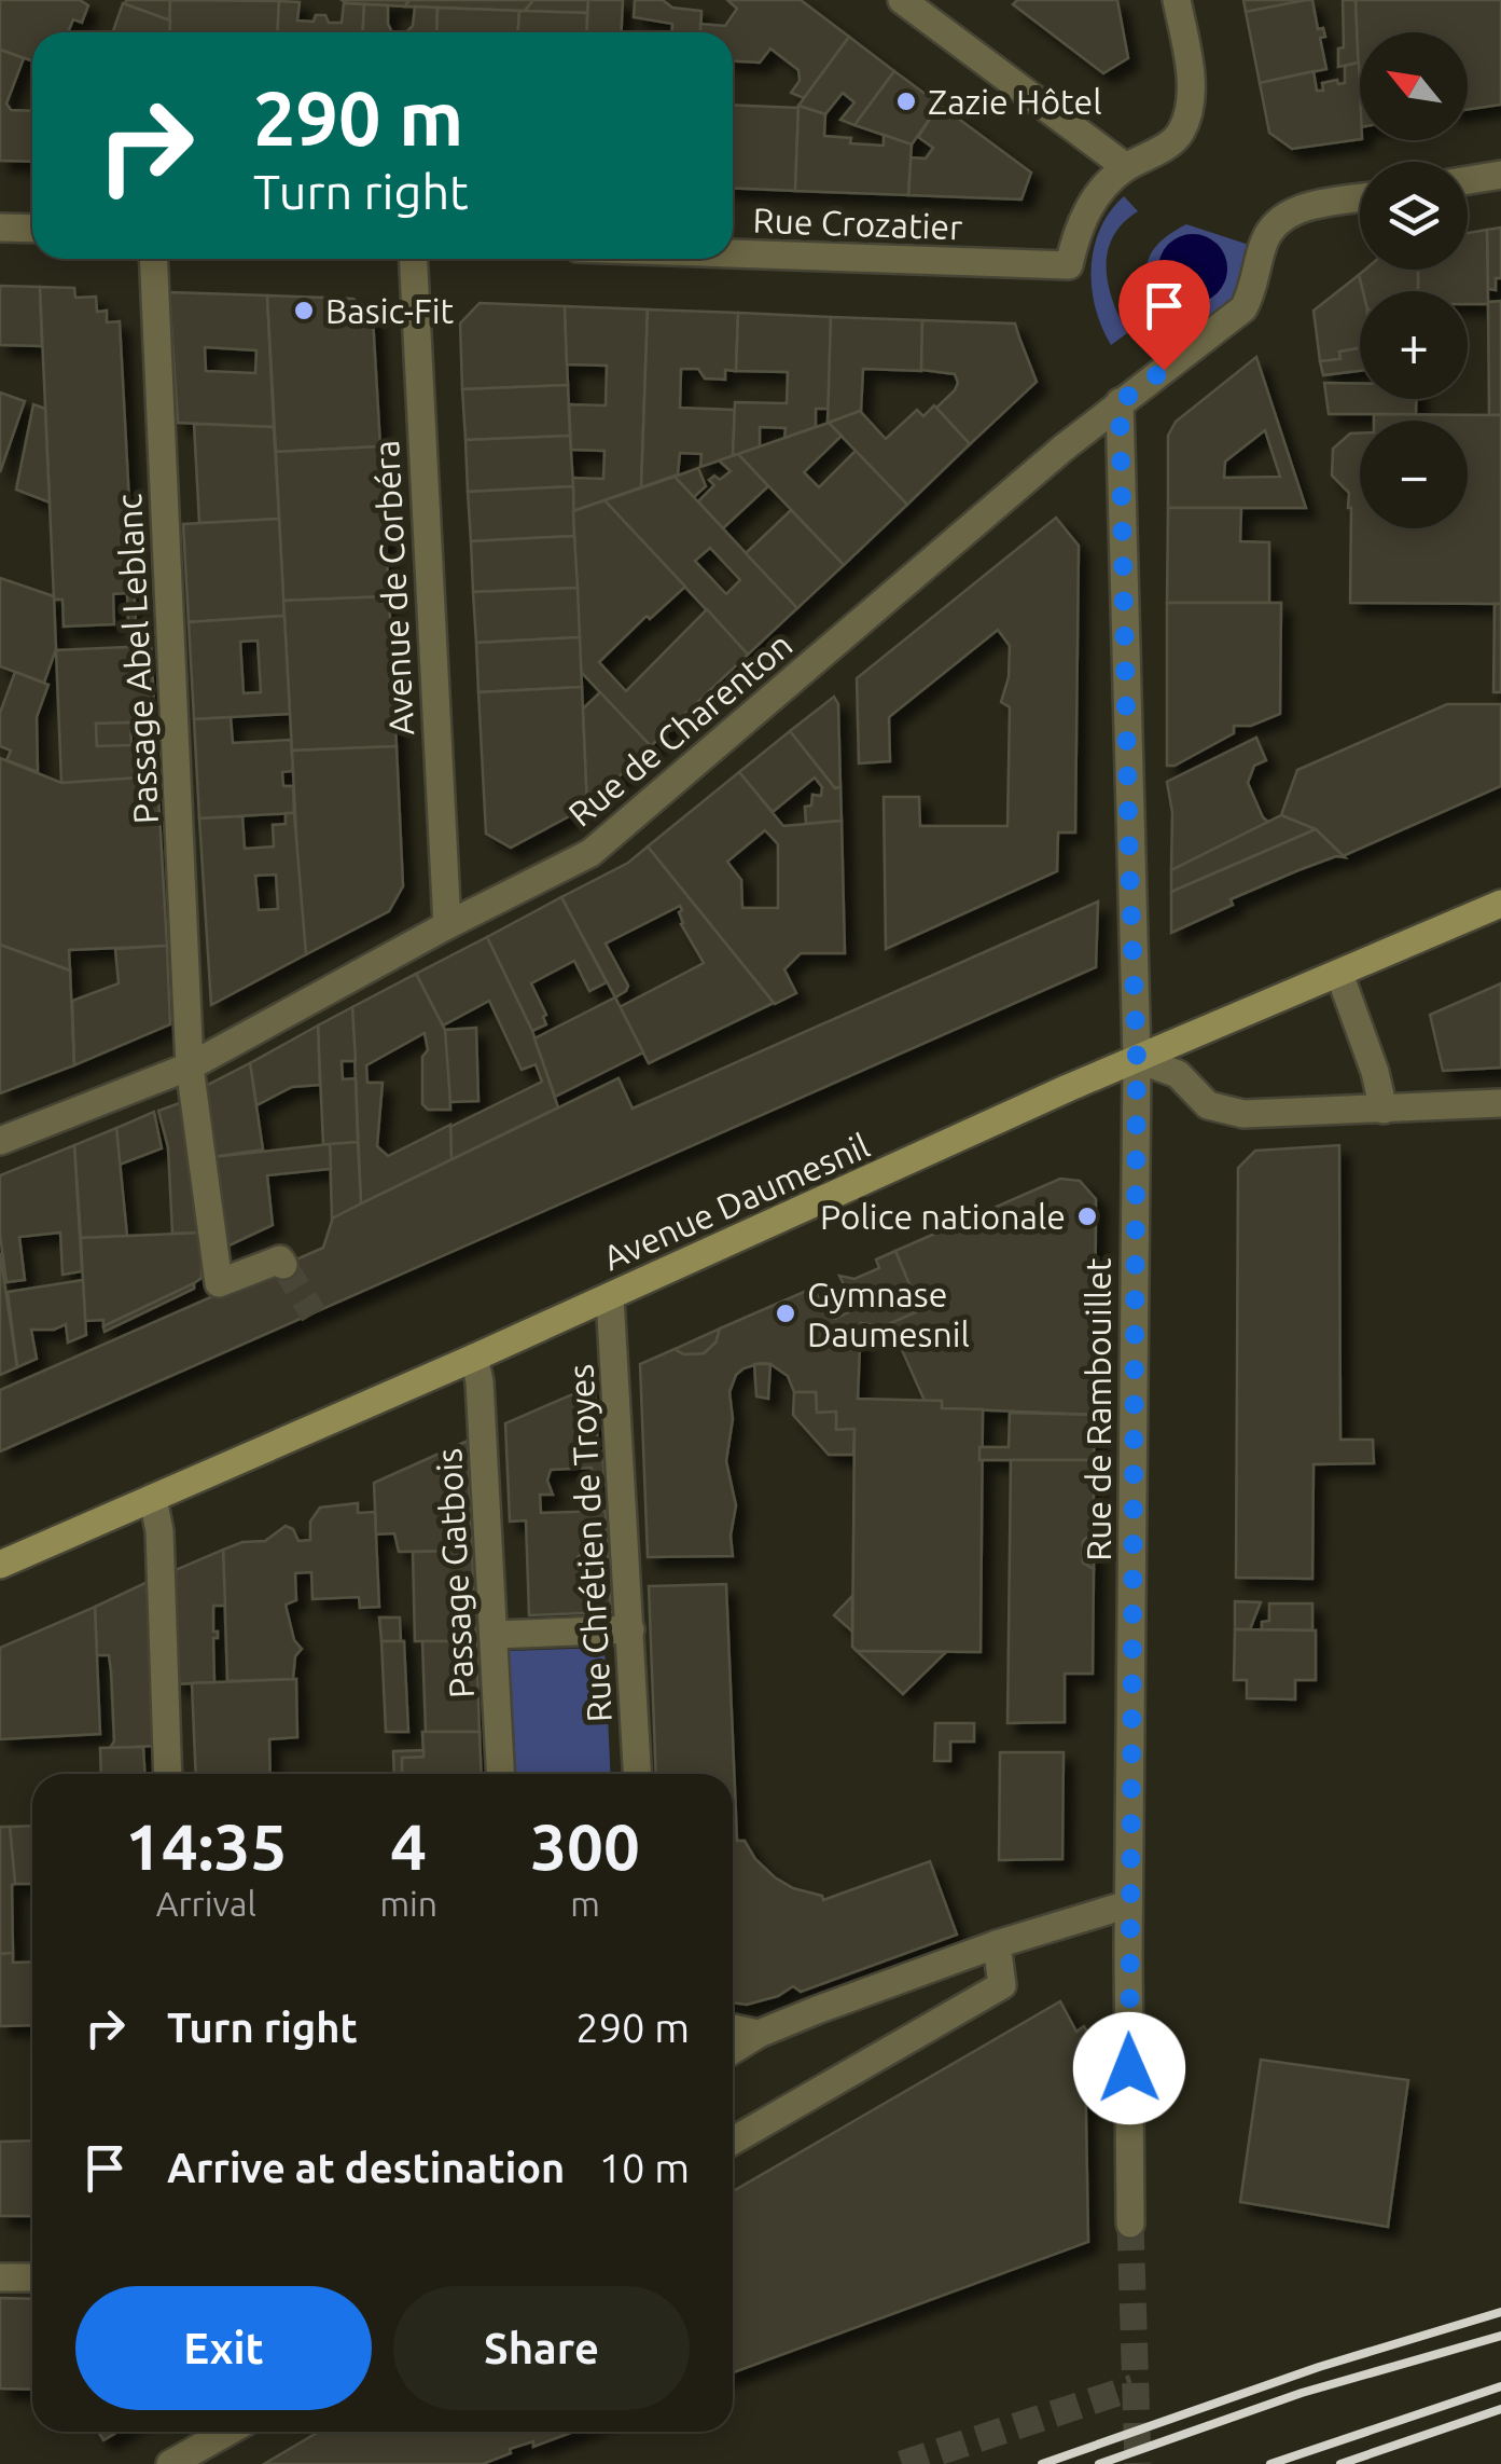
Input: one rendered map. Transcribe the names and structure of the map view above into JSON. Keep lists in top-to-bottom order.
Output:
{
  "streets": {
    "main road": ["Avenue Daumesnil"],
    "street": [
      "Rue Crozatier",
      "Avenue de Corbéra",
      "Passage Abel Leblanc",
      "Rue de Charenton",
      "Rue de Rambouillet",
      "Rue Chrétien de Troyes",
      "Passage Gatbois"
    ]
  },
  "crossings": [
    ["Avenue de Corbéra", "Rue de Charenton"],
    ["Passage Abel Leblanc", "Rue de Charenton"],
    ["Rue de Charenton", "Rue de Rambouillet"],
    ["Avenue Daumesnil", "Rue de Rambouillet"],
    ["Avenue Daumesnil", "Rue Chrétien de Troyes"],
    ["Avenue Daumesnil", "Passage Gatbois"]
  ],
  "places": [
    "Zazie Hôtel",
    "Basic-Fit",
    "Police nationale",
    "Gymnase Daumesnil"
  ],
  "north": "top left",
  "page": {
    "map_buttons": ["+", "−"],
    "turn": ["290 m", "Turn right"],
    "eta": [
      "14:35",
      "Arrival",
      "4",
      "min",
      "300",
      "m"
    ],
    "list": [
      {
        "name": "Turn right",
        "value": "290 m"
      },
      {
        "name": "Arrive at destination",
        "value": "10 m"
      }
    ],
    "buttons": ["Exit", "Share"]
  }
}
